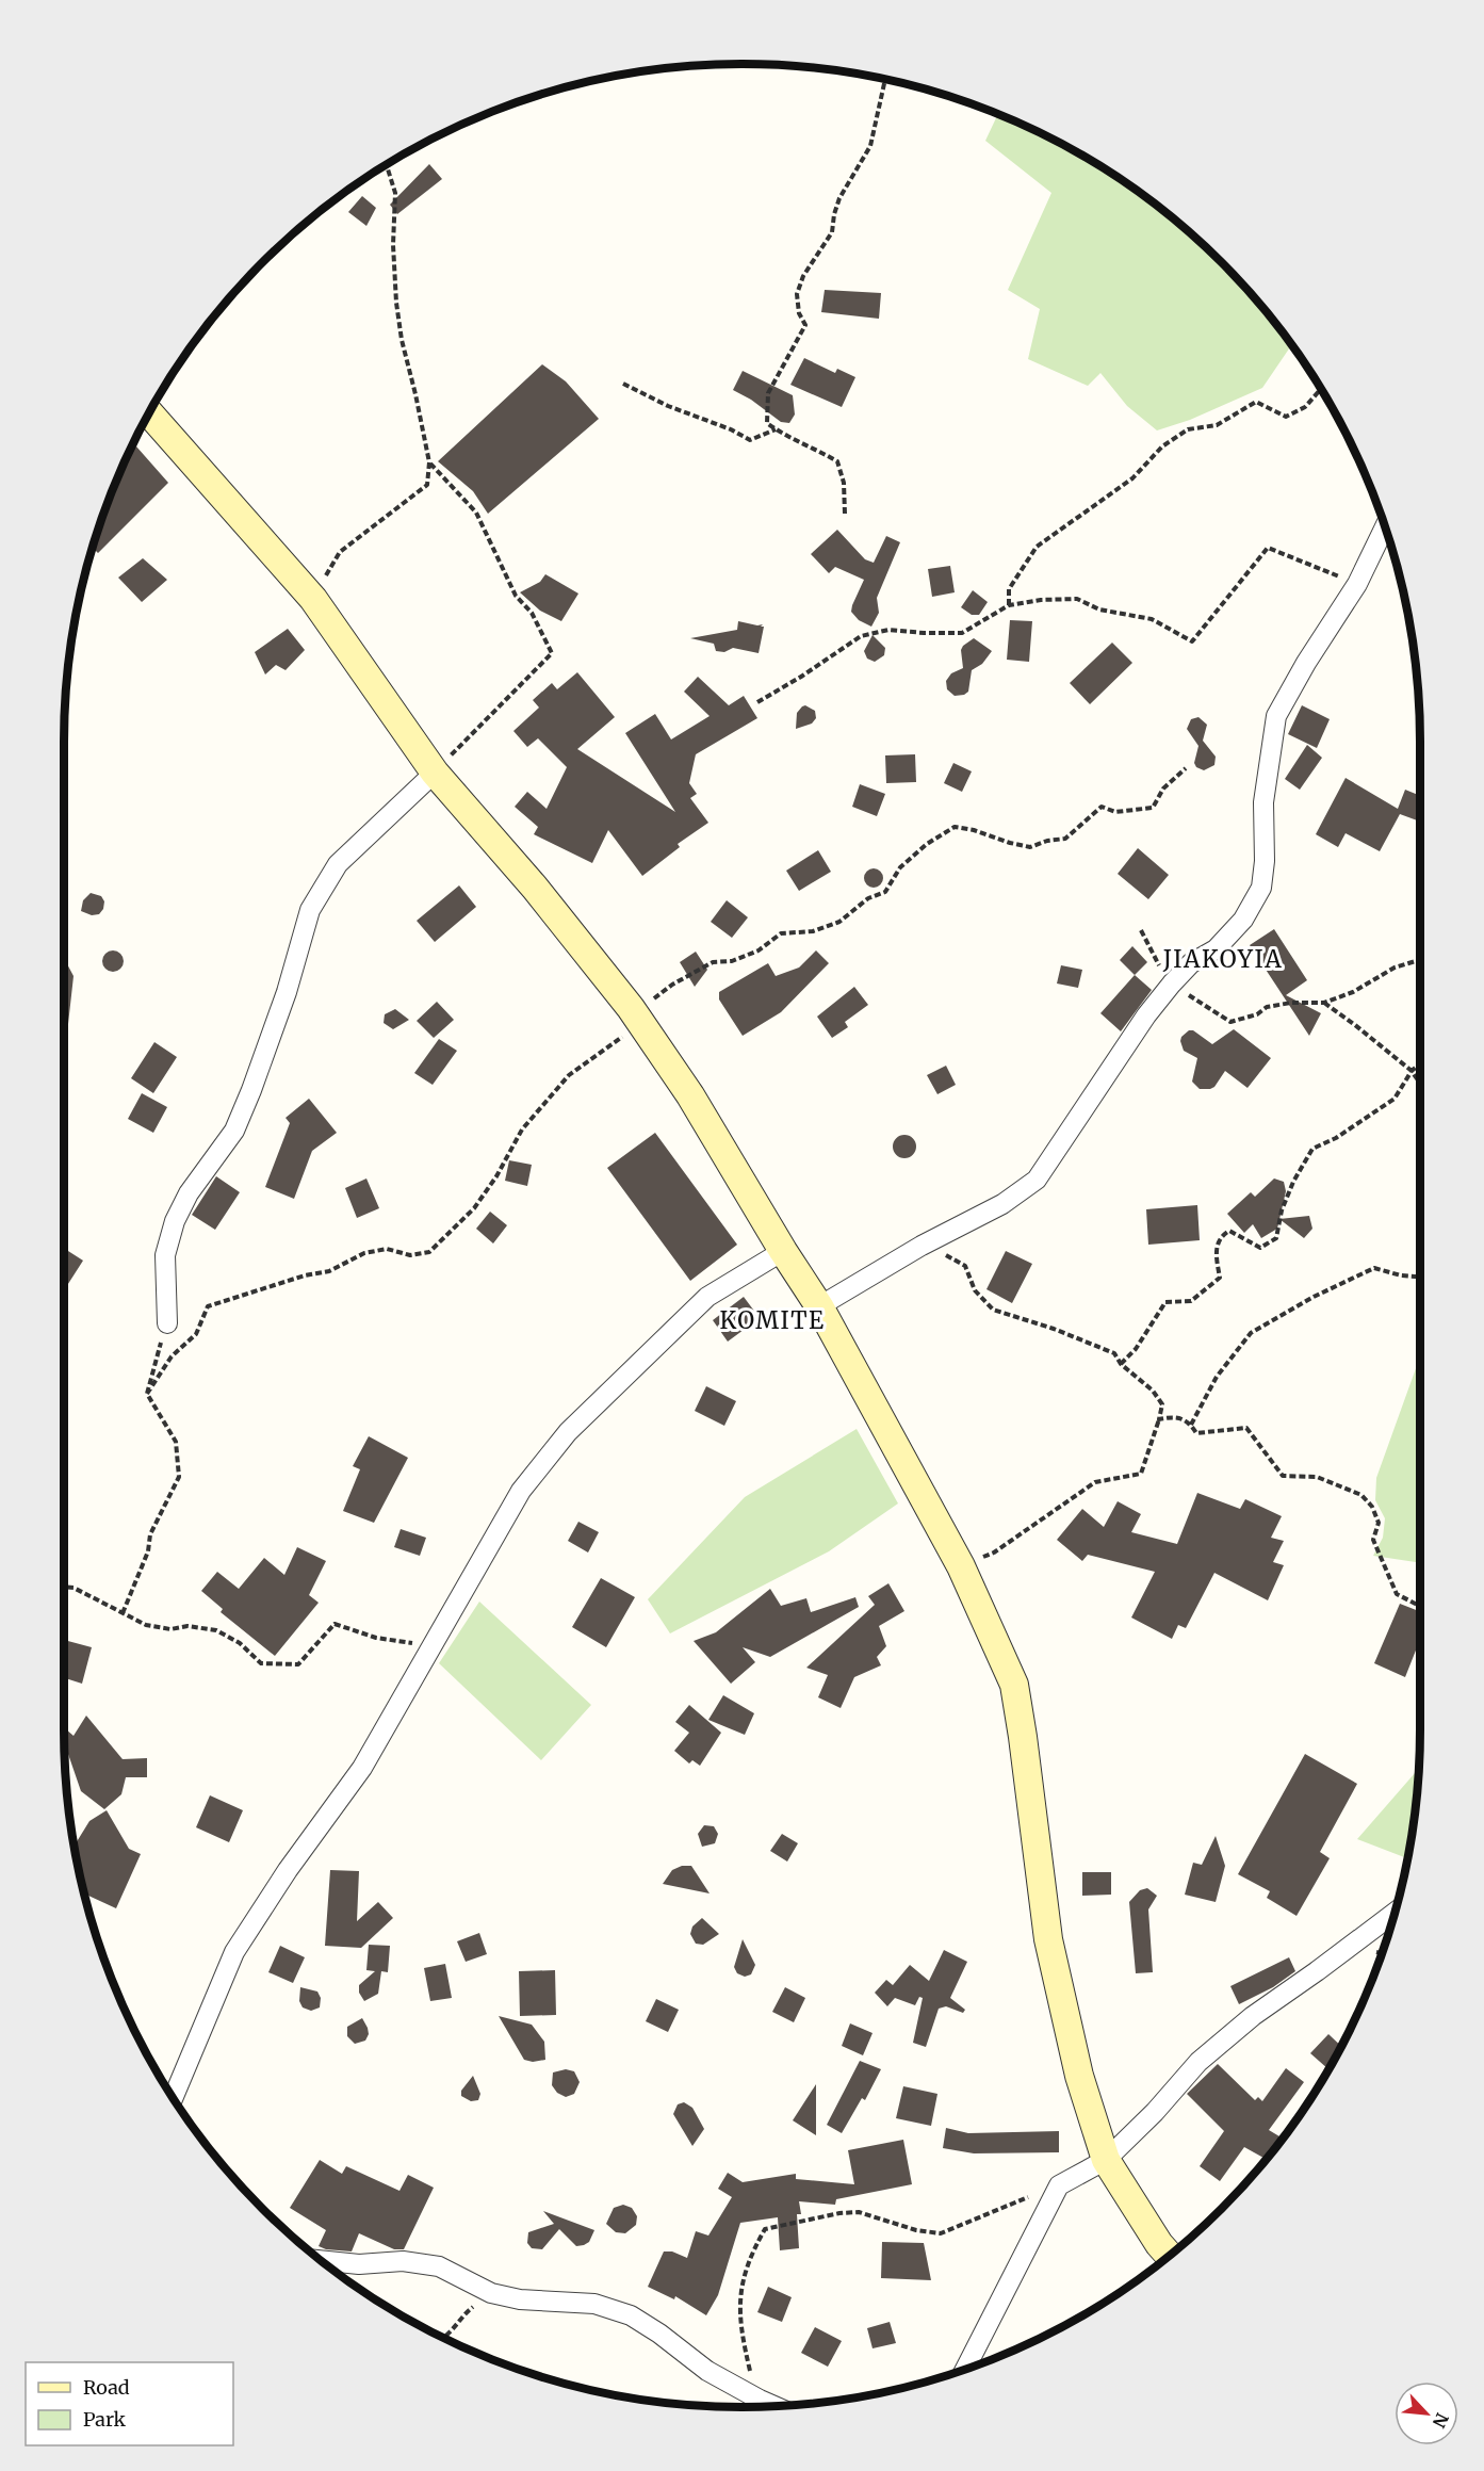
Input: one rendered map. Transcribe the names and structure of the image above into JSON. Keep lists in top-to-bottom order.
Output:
{
  "districts": ["JIAKOYIA", "KOMITE"],
  "legend": ["Road", "Park"],
  "north": "bottom right"
}
